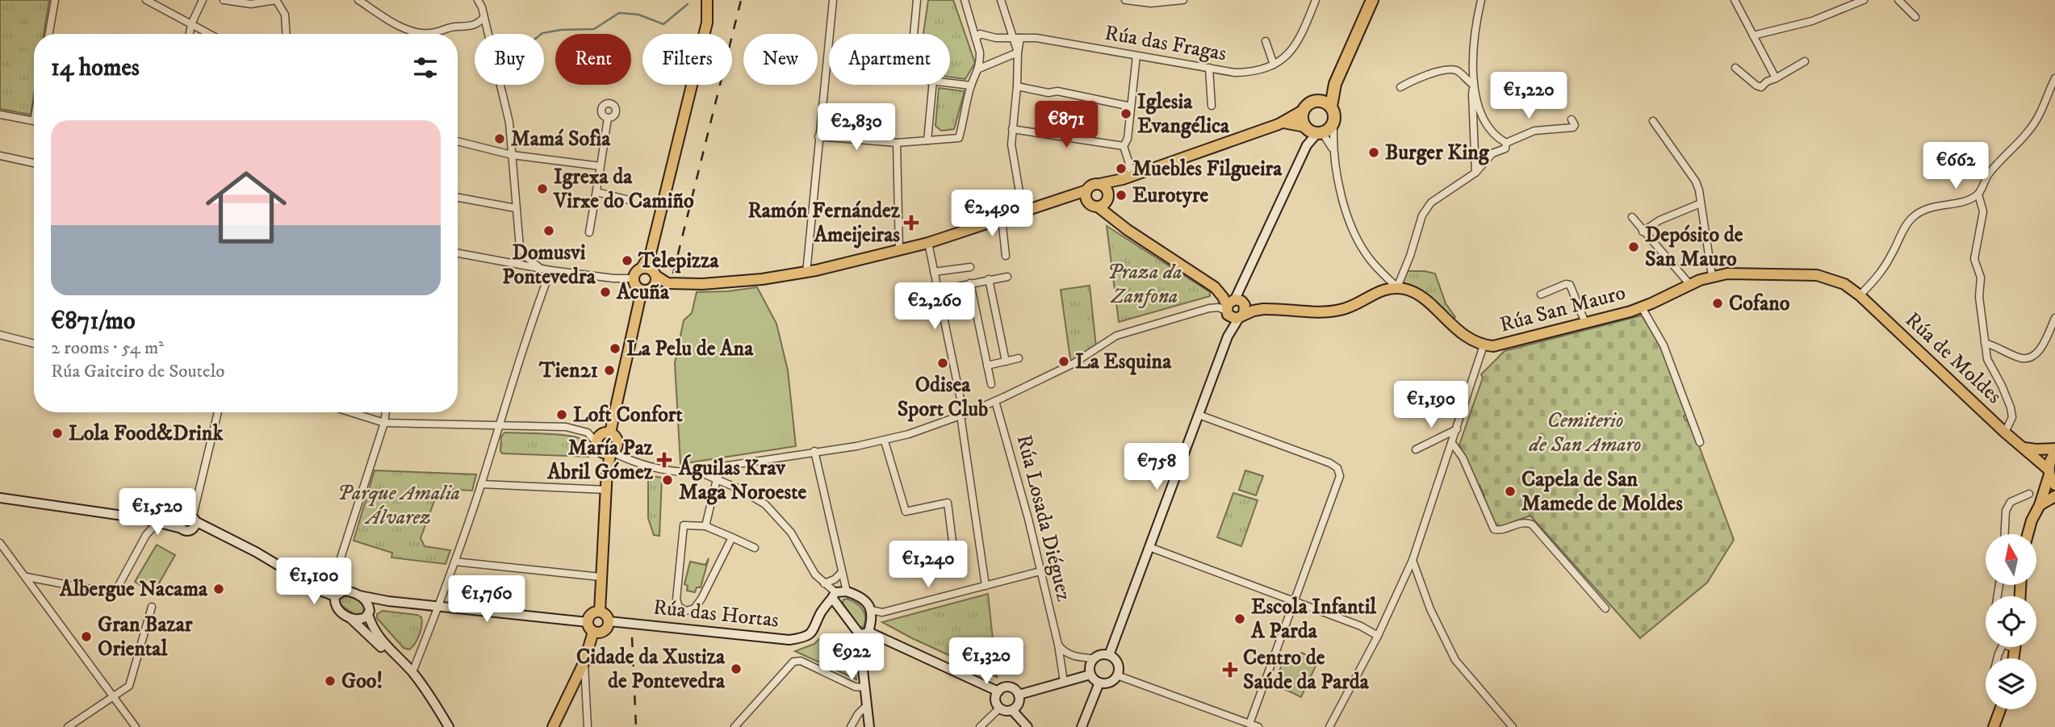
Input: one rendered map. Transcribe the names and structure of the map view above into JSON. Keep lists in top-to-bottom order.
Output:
{
  "streets": {
    "main road": ["Rúa San Mauro", "Rúa de Moldes", "Rúa das Hortas"],
    "street": ["Rúa das Fragas", "Rúa Losada Diéguez"]
  },
  "crossings": [
    ["Rúa San Mauro", "Rúa de Moldes"]
  ],
  "parks": ["Praza da Zanfona", "Cemiterio de San Amaro", "Parque Amalia Álvarez"],
  "places": {
    "other": [
      "Iglesia Evangélica",
      "Mamá Sofìa",
      "Burger King",
      "Muebles Filgueira",
      "Igrexa da Virxe do Camiño",
      "Eurotyre",
      "Domusvi Pontevedra",
      "Depósito de San Mauro",
      "Telepizza",
      "Acuña",
      "Cofano",
      "La Pelu de Ana",
      "La Esquina",
      "Odisea Sport Club",
      "Tien21",
      "Loft Confort",
      "Lola Food&Drink",
      "Águilas Krav Maga Noroeste",
      "Capela de San Mamede de Moldes",
      "Albergue Nacama",
      "Escola Infantil A Parda",
      "Gran Bazar Oriental",
      "Cidade da Xustiza de Pontevedra",
      "Goo!"
    ],
    "health": ["Ramón Fernández Ameijeiras", "María Paz Abril Gómez", "Centro de Saúde da Parda"]
  },
  "north": "top",
  "page": {
    "chip": [
      "Buy",
      "Rent",
      "Filters",
      "New",
      "Apartment"
    ],
    "heading": "14 homes",
    "price": [
      "€1,220",
      "€871",
      "€2,830",
      "€662",
      "€2,490",
      "€2,260",
      "€1,190",
      "€758",
      "€1,520",
      "€1,240",
      "€1,100",
      "€1,760",
      "€922",
      "€1,320"
    ],
    "list": [
      {
        "name": "€871/mo",
        "note": "2 rooms · 54 m² · Rúa Gaiteiro de Soutelo"
      }
    ]
  }
}
